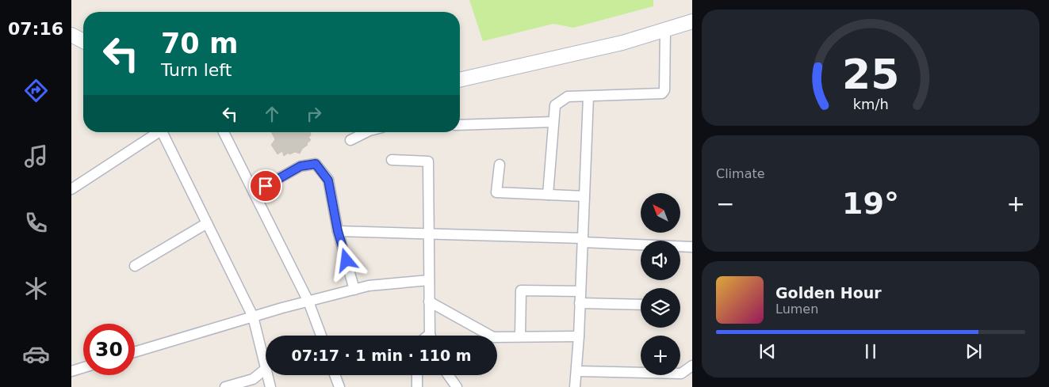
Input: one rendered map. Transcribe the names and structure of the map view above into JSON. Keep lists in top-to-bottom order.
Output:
{
  "north": "top left",
  "page": {
    "tabs": "07:16",
    "turn": ["70 m", "Turn left"],
    "tile": "Climate",
    "heat": ["−", "19°", "+"],
    "map_buttons": "+",
    "song": ["Golden Hour", "Lumen"],
    "limit": "30",
    "trip": "07:17 · 1 min · 110 m",
    "gauge": ["25", "km/h"]
  }
}
